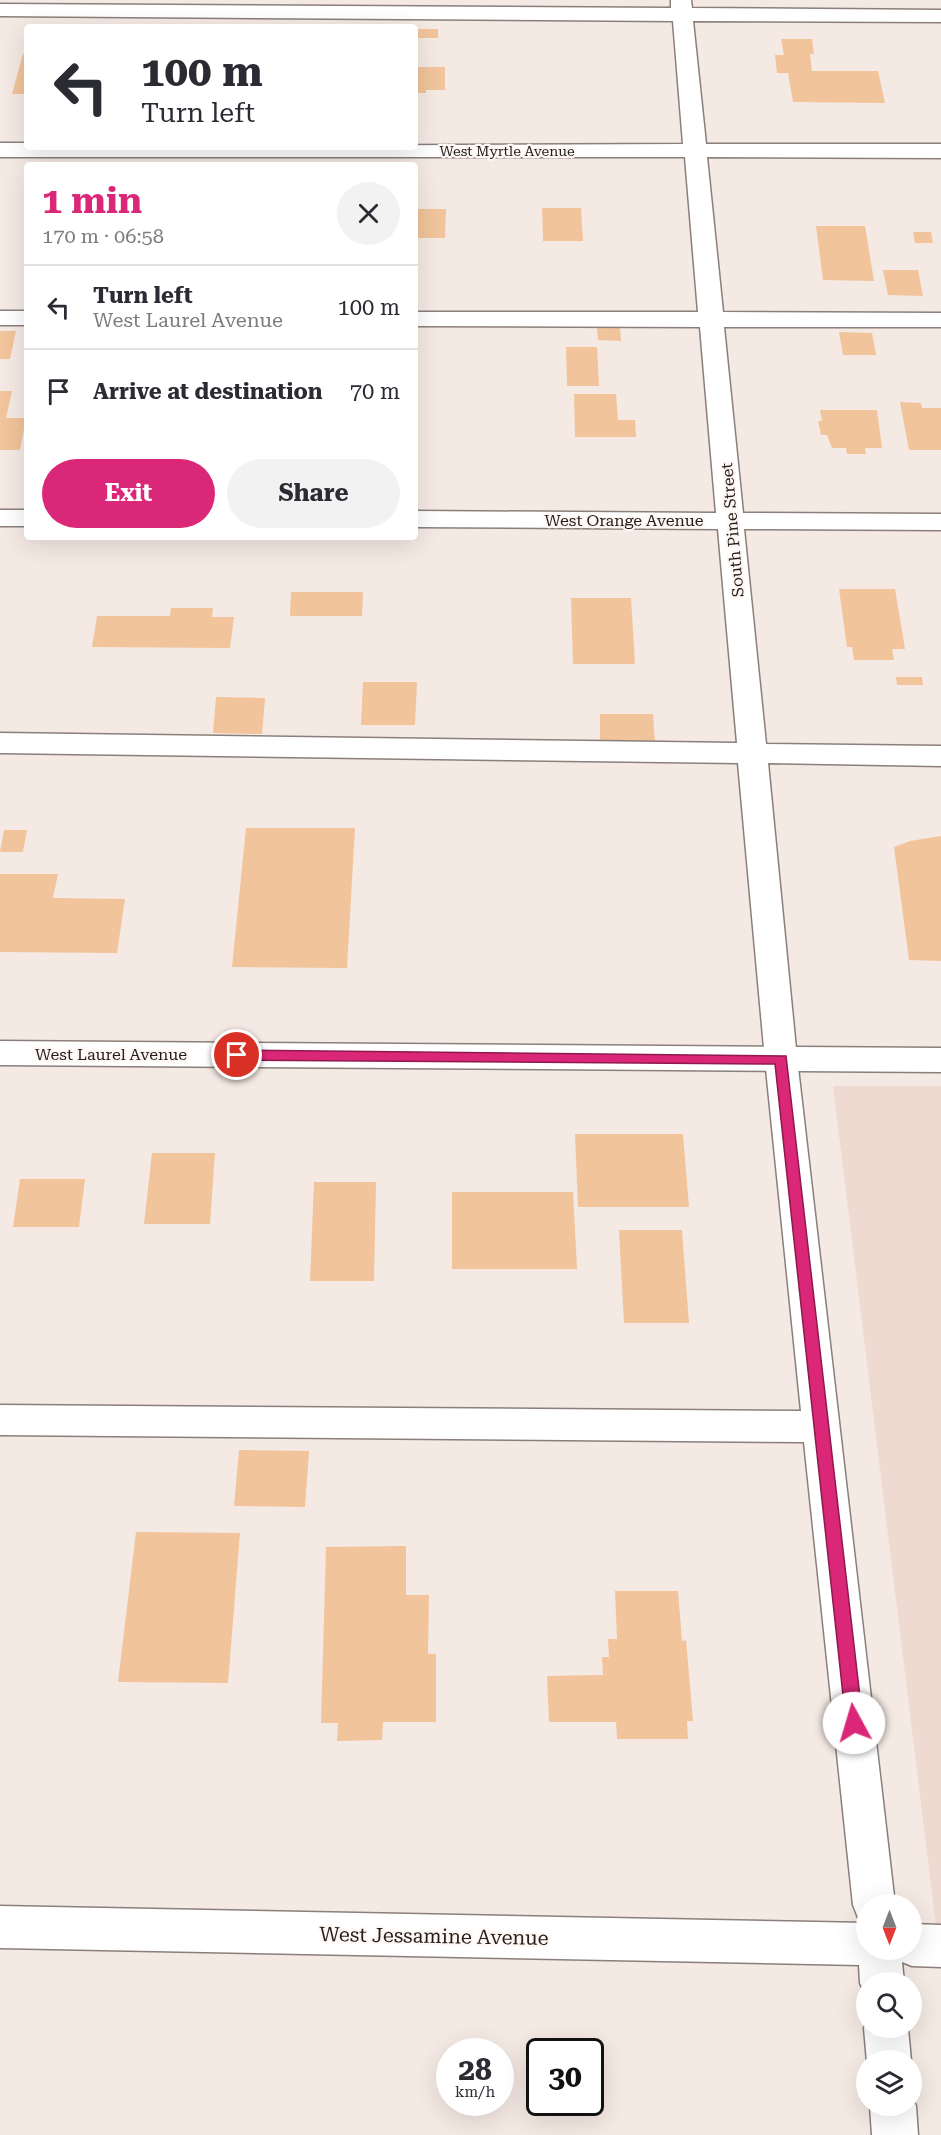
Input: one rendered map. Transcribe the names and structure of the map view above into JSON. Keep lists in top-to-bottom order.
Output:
{
  "streets": {
    "street": [
      "West Myrtle Avenue",
      "West Orange Avenue",
      "South Pine Street",
      "West Laurel Avenue",
      "West Jessamine Avenue"
    ]
  },
  "crossings": [
    ["West Myrtle Avenue", "South Pine Street"],
    ["West Orange Avenue", "South Pine Street"],
    ["South Pine Street", "West Laurel Avenue"]
  ],
  "north": "bottom",
  "page": {
    "turn": ["100 m", "Turn left"],
    "heading": ["1 min", "170 m · 06:58"],
    "list": [
      {
        "name": "Turn left",
        "note": "West Laurel Avenue",
        "value": "100 m"
      },
      {
        "name": "Arrive at destination",
        "value": "70 m"
      }
    ],
    "buttons": ["Exit", "Share"],
    "speed": "28 km/h",
    "limit": "30"
  }
}
